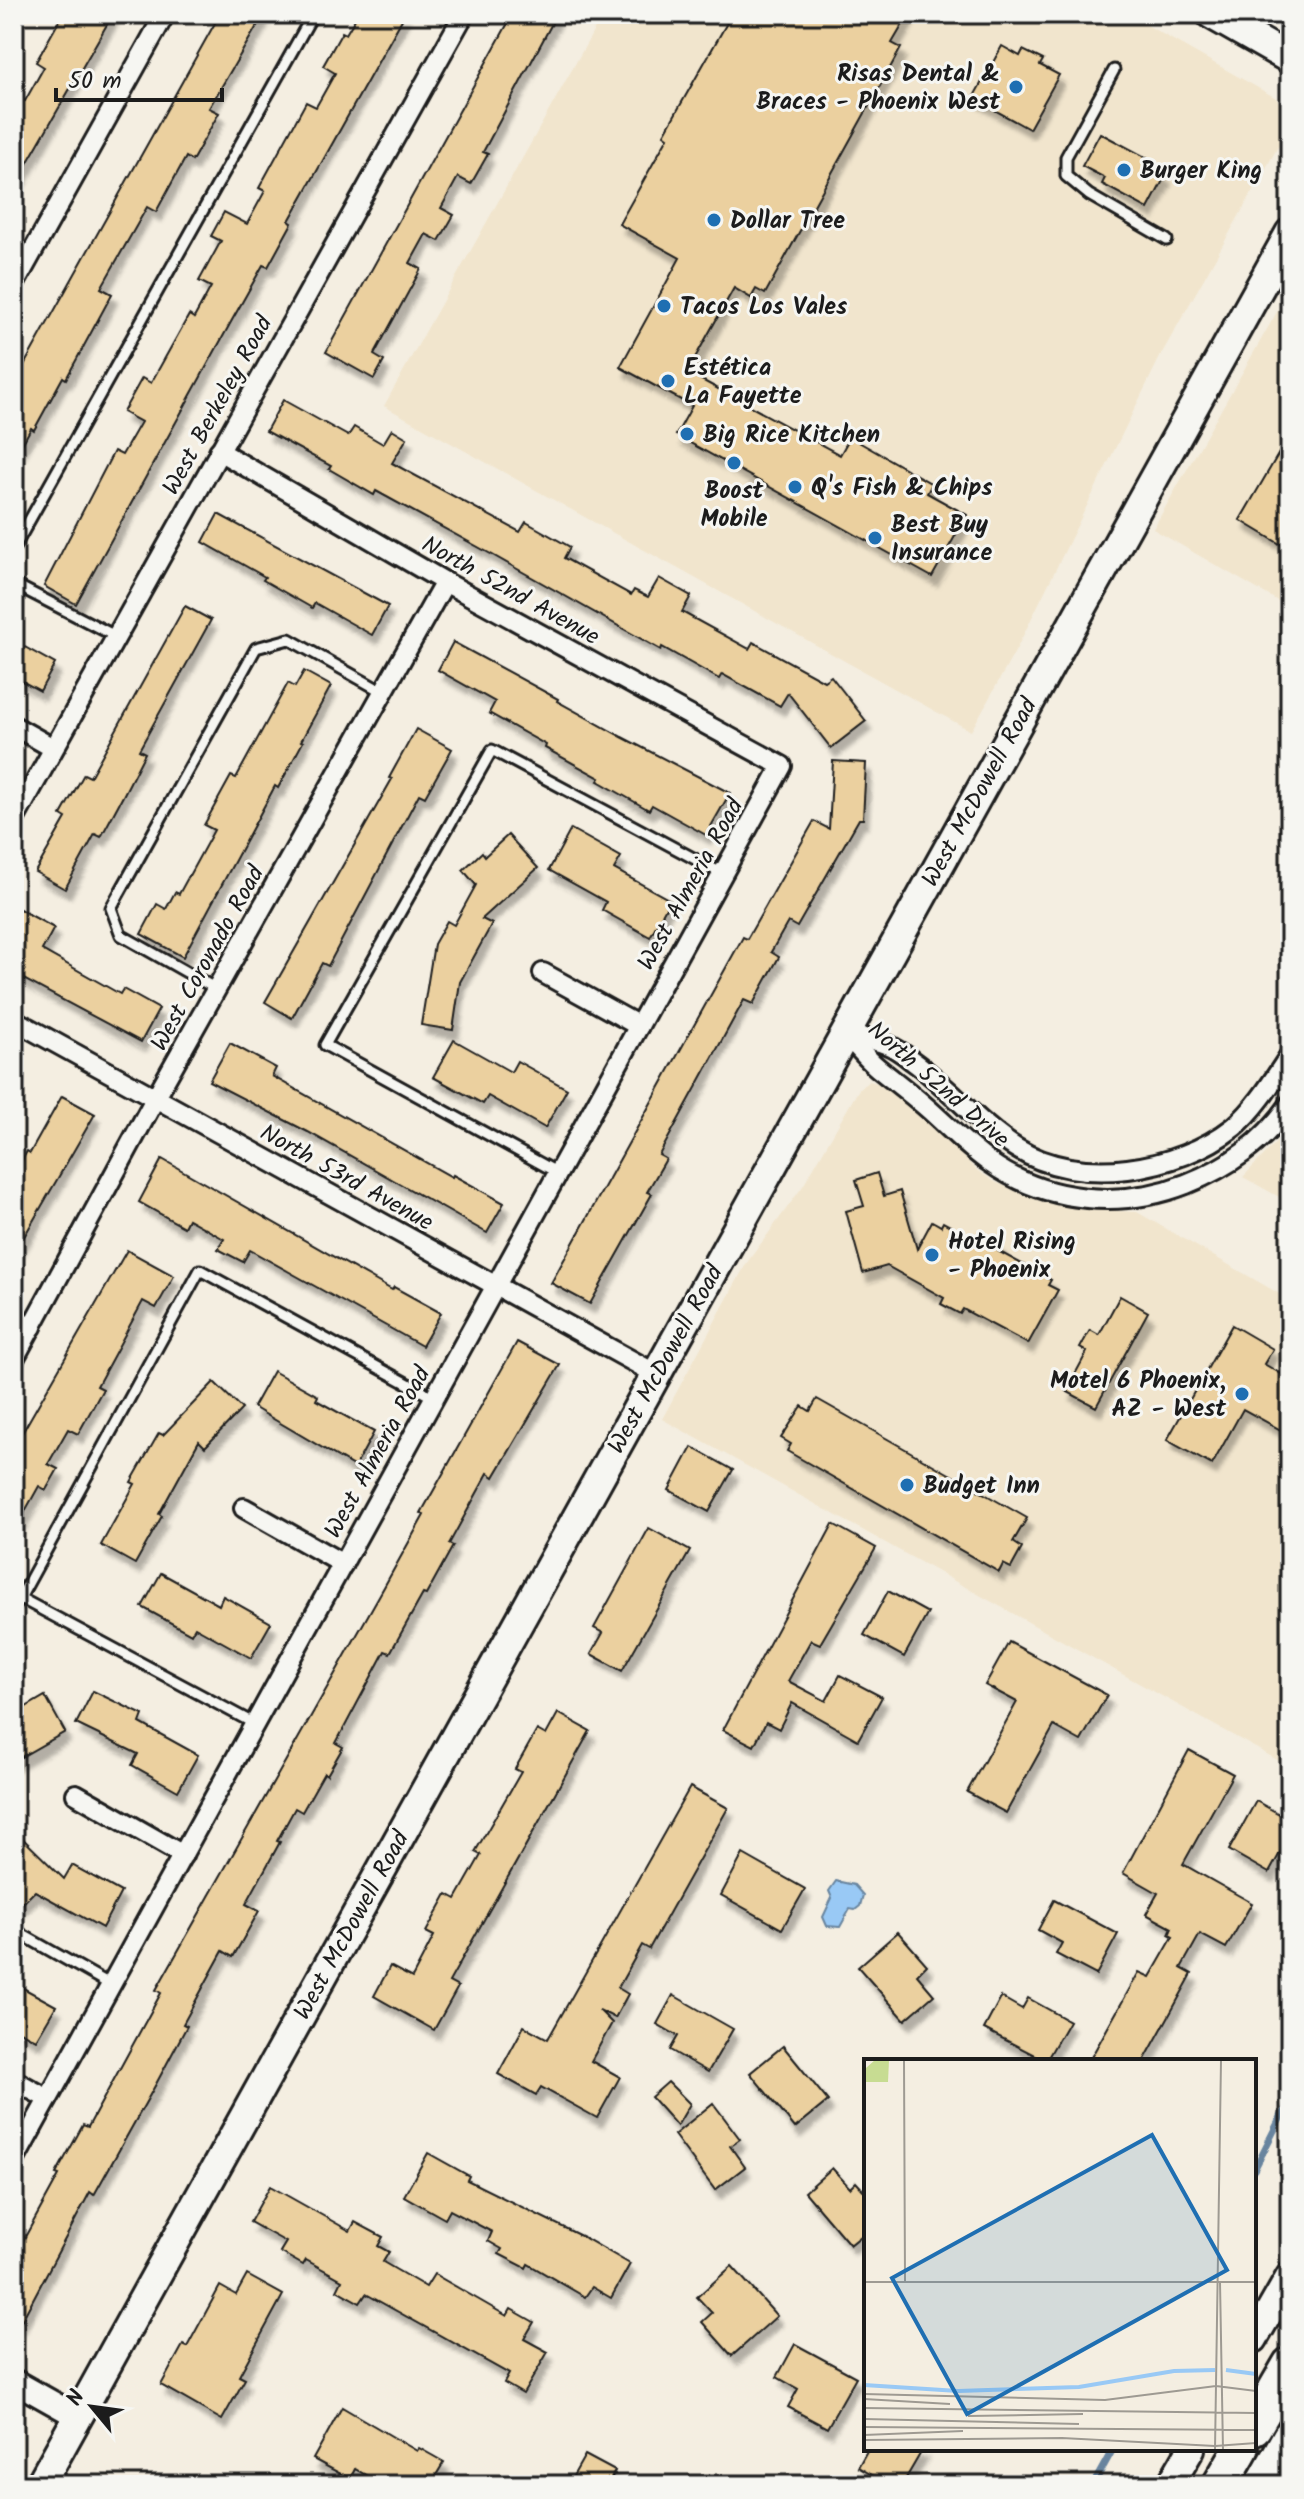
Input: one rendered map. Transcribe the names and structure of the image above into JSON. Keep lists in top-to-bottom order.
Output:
{
  "streets": {
    "main road": ["West McDowell Road"],
    "street": [
      "West Berkeley Road",
      "North 52nd Avenue",
      "West Almeria Road",
      "West Coronado Road",
      "North 52nd Drive",
      "North 53rd Avenue"
    ]
  },
  "crossings": [
    ["West Berkeley Road", "North 52nd Avenue"],
    ["North 52nd Avenue", "West Almeria Road"],
    ["North 52nd Avenue", "West Coronado Road"],
    ["West McDowell Road", "North 52nd Drive"],
    ["West McDowell Road", "North 53rd Avenue"],
    ["West Almeria Road", "North 53rd Avenue"],
    ["West Coronado Road", "North 53rd Avenue"]
  ],
  "places": [
    "Risas Dental & Braces - Phoenix West",
    "Burger King",
    "Dollar Tree",
    "Tacos Los Vales",
    "Estética La Fayette",
    "Big Rice Kitchen",
    "Boost Mobile",
    "Q's Fish & Chips",
    "Best Buy Insurance",
    "Hotel Rising - Phoenix",
    "Motel 6 Phoenix, AZ - West",
    "Budget Inn"
  ],
  "scale_bar": "50 m",
  "north": "top left"
}
